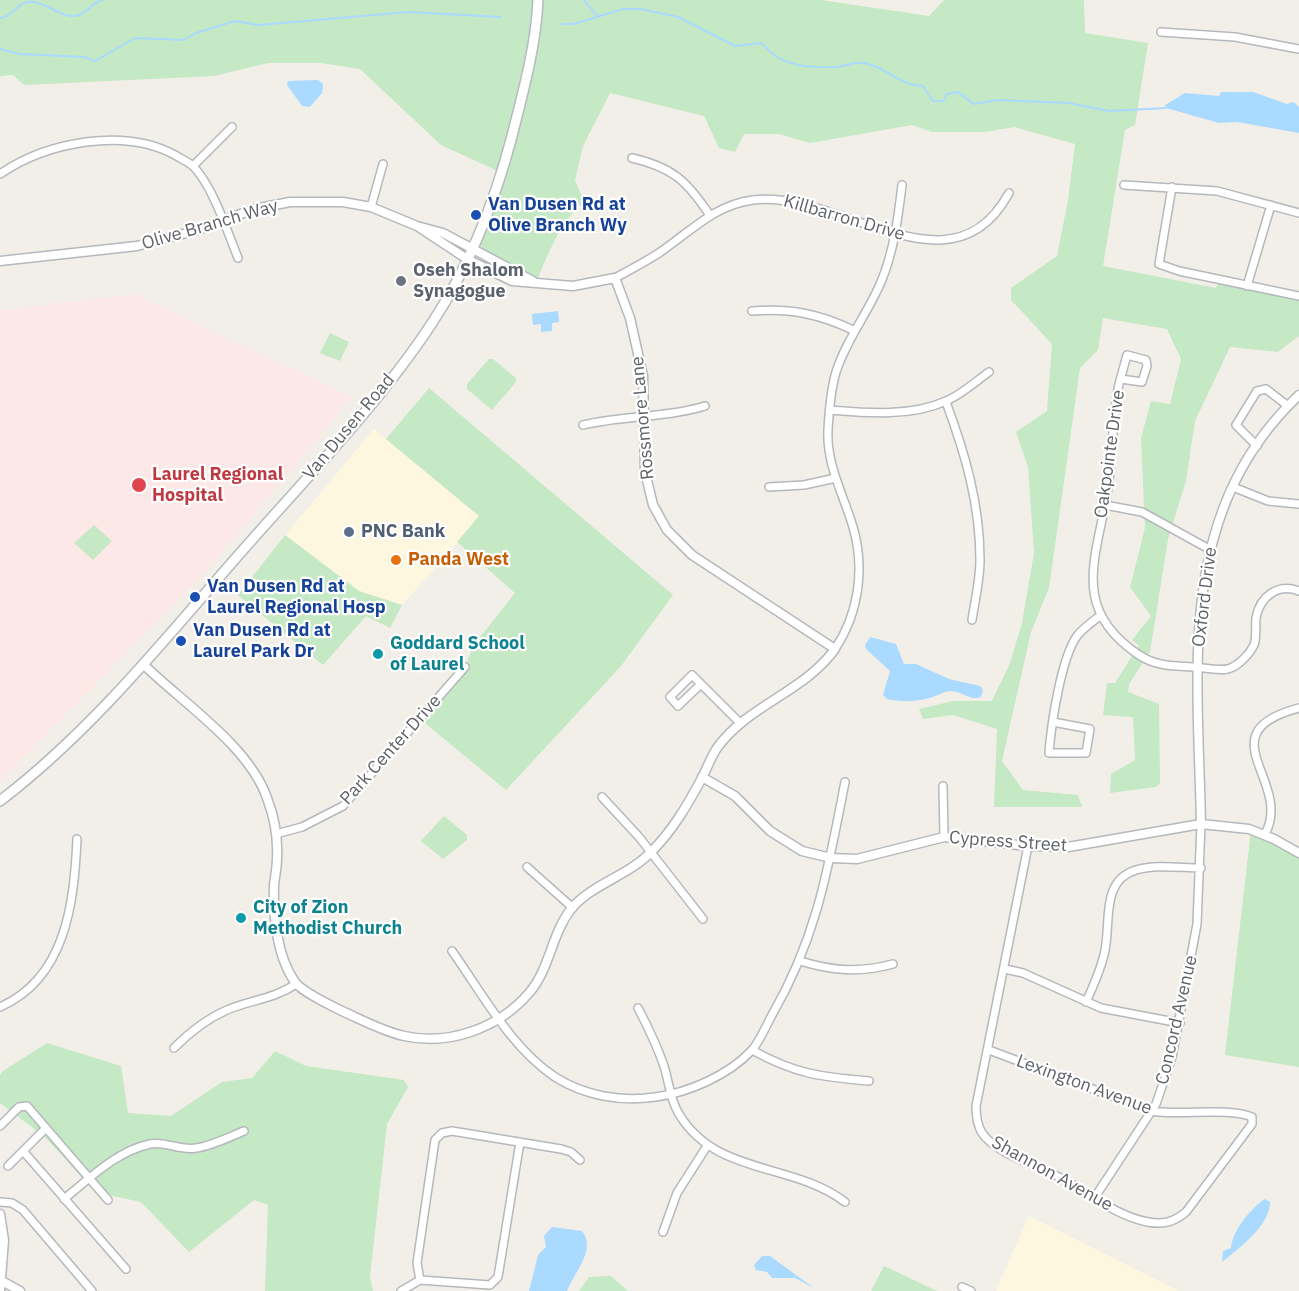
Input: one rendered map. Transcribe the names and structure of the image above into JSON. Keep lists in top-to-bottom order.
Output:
{
  "streets": {
    "main road": ["Van Dusen Road"],
    "street": [
      "Killbarron Drive",
      "Olive Branch Way",
      "Rossmore Lane",
      "Oakpointe Drive",
      "Oxford Drive",
      "Park Center Drive",
      "Cypress Street",
      "Concord Avenue",
      "Lexington Avenue",
      "Shannon Avenue"
    ]
  },
  "crossings": [
    ["Killbarron Drive", "Olive Branch Way"],
    ["Killbarron Drive", "Rossmore Lane"],
    ["Killbarron Drive", "Van Dusen Road"],
    ["Olive Branch Way", "Van Dusen Road"],
    ["Oakpointe Drive", "Oxford Drive"],
    ["Oxford Drive", "Cypress Street"],
    ["Oxford Drive", "Concord Avenue"],
    ["Cypress Street", "Concord Avenue"],
    ["Cypress Street", "Shannon Avenue"],
    ["Concord Avenue", "Lexington Avenue"],
    ["Concord Avenue", "Shannon Avenue"],
    ["Lexington Avenue", "Shannon Avenue"]
  ],
  "places": [
    "Van Dusen Rd at Olive Branch Wy",
    "Oseh Shalom Synagogue",
    "Laurel Regional Hospital",
    "PNC Bank",
    "Panda West",
    "Van Dusen Rd at Laurel Regional Hosp",
    "Van Dusen Rd at Laurel Park Dr",
    "Goddard School of Laurel",
    "City of Zion Methodist Church"
  ]
}
